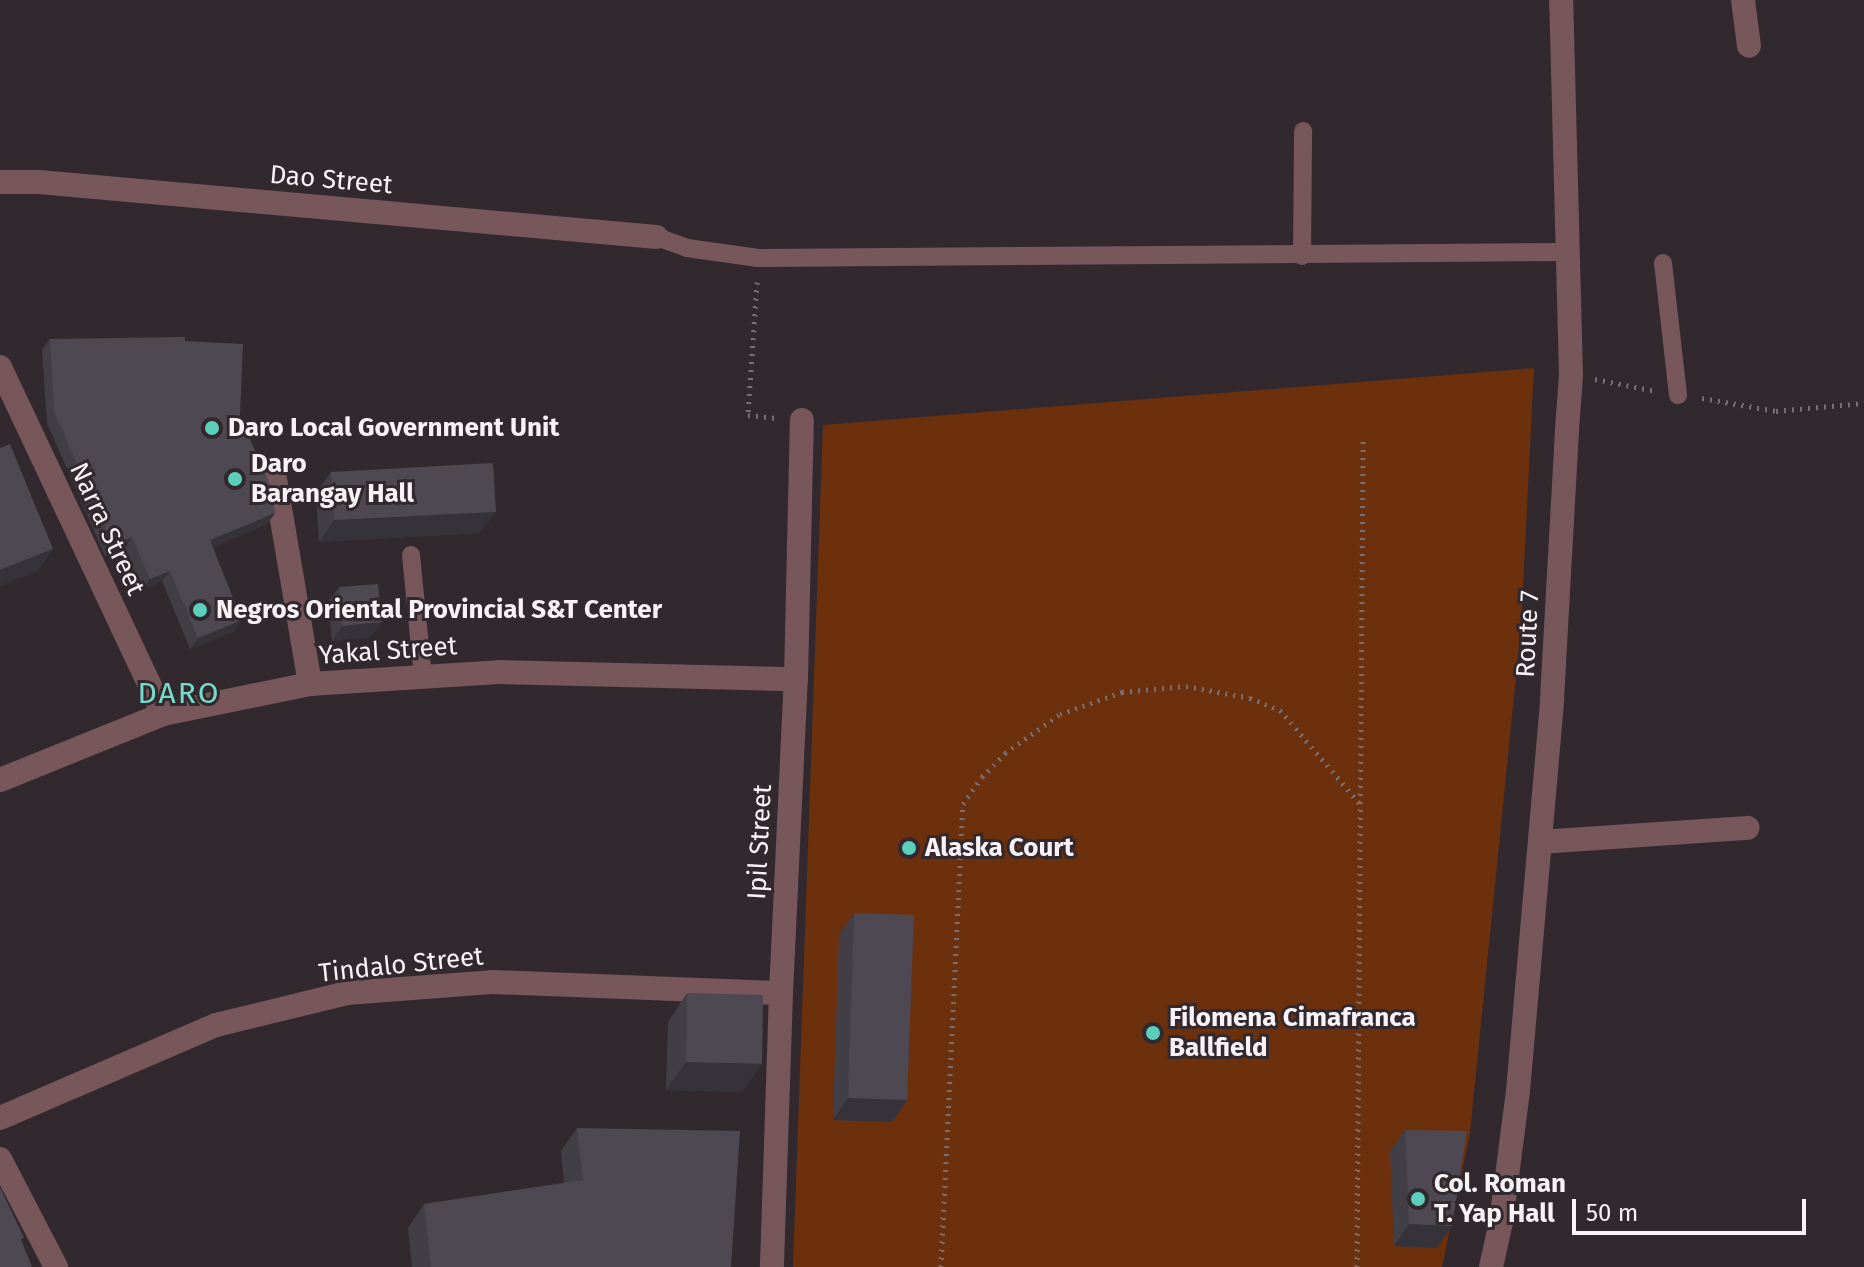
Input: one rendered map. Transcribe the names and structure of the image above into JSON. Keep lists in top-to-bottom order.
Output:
{
  "streets": {
    "street": [
      "Dao Street",
      "Narra Street",
      "Route 7",
      "Yakal Street",
      "Ipil Street",
      "Tindalo Street"
    ]
  },
  "crossings": [
    ["Narra Street", "Yakal Street"],
    ["Yakal Street", "Ipil Street"],
    ["Ipil Street", "Tindalo Street"]
  ],
  "districts": ["DARO"],
  "places": [
    "Daro Local Government Unit",
    "Daro Barangay Hall",
    "Negros Oriental Provincial S&T Center",
    "Alaska Court",
    "Filomena Cimafranca Ballfield",
    "Col. Roman T. Yap Hall"
  ],
  "scale_bar": "50 m"
}
